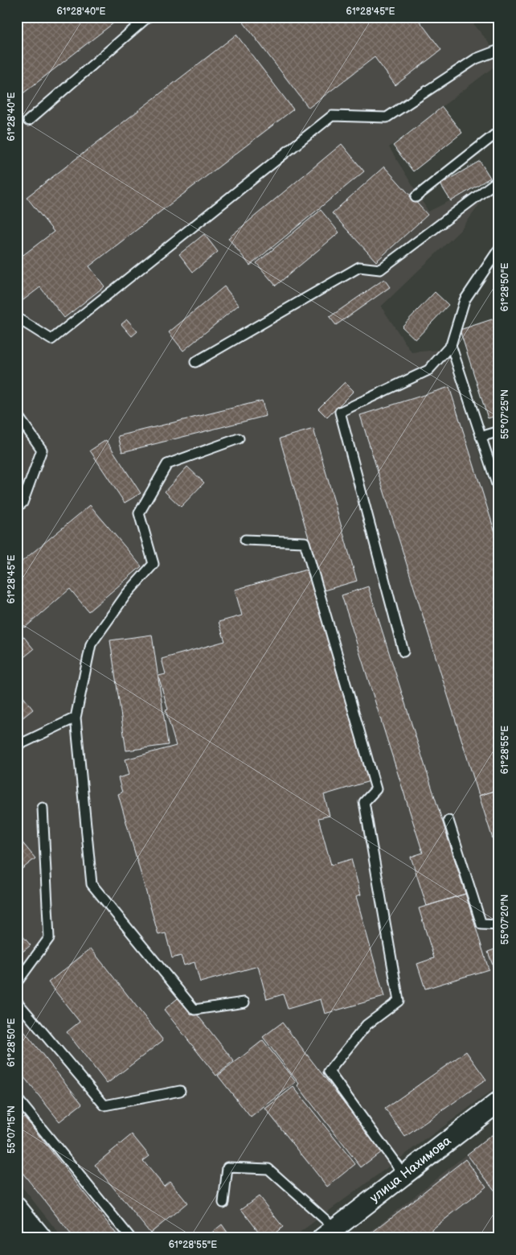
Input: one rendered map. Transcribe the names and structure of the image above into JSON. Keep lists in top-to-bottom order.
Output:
{
  "streets": {
    "street": ["улица Нахимова"]
  },
  "coordinates": [
    "61°28'40\"E",
    "61°28'45\"E",
    "61°28'50\"E",
    "55°07'25\"N",
    "61°28'55\"E",
    "55°07'20\"N",
    "55°07'15\"N"
  ]
}
